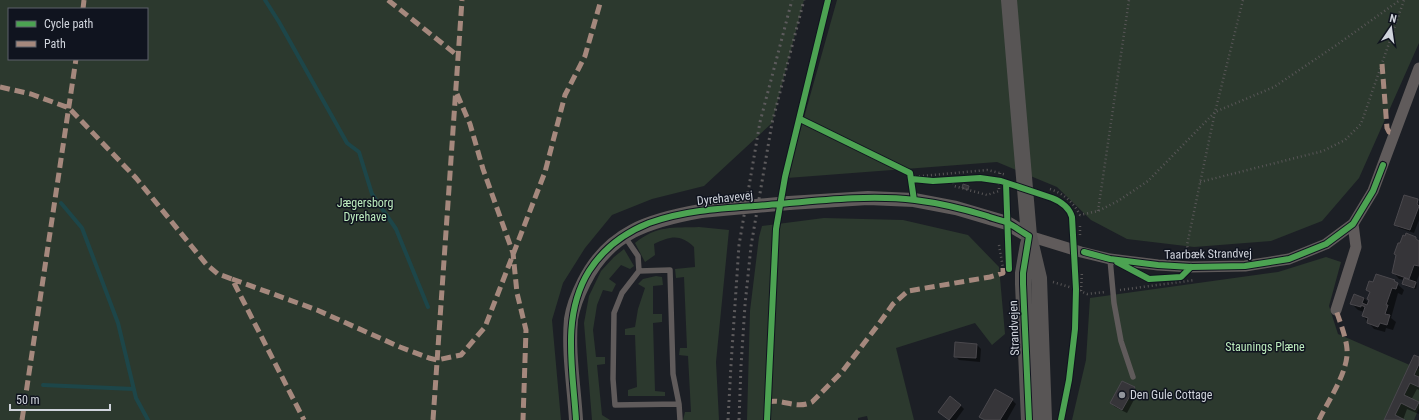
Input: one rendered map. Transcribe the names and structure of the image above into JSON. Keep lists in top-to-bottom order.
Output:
{
  "streets": {
    "main road": ["Strandvejen"],
    "street": ["Dyrehavevej", "Taarbæk Strandvej"]
  },
  "crossings": [
    ["Dyrehavevej", "Taarbæk Strandvej"],
    ["Dyrehavevej", "Strandvejen"],
    ["Taarbæk Strandvej", "Strandvejen"]
  ],
  "parks": ["Jægersborg Dyrehave", "Staunings Plæne"],
  "places": ["Den Gule Cottage"],
  "legend": ["Cycle path", "Path"],
  "scale_bar": "50 m",
  "north": "top"
}
